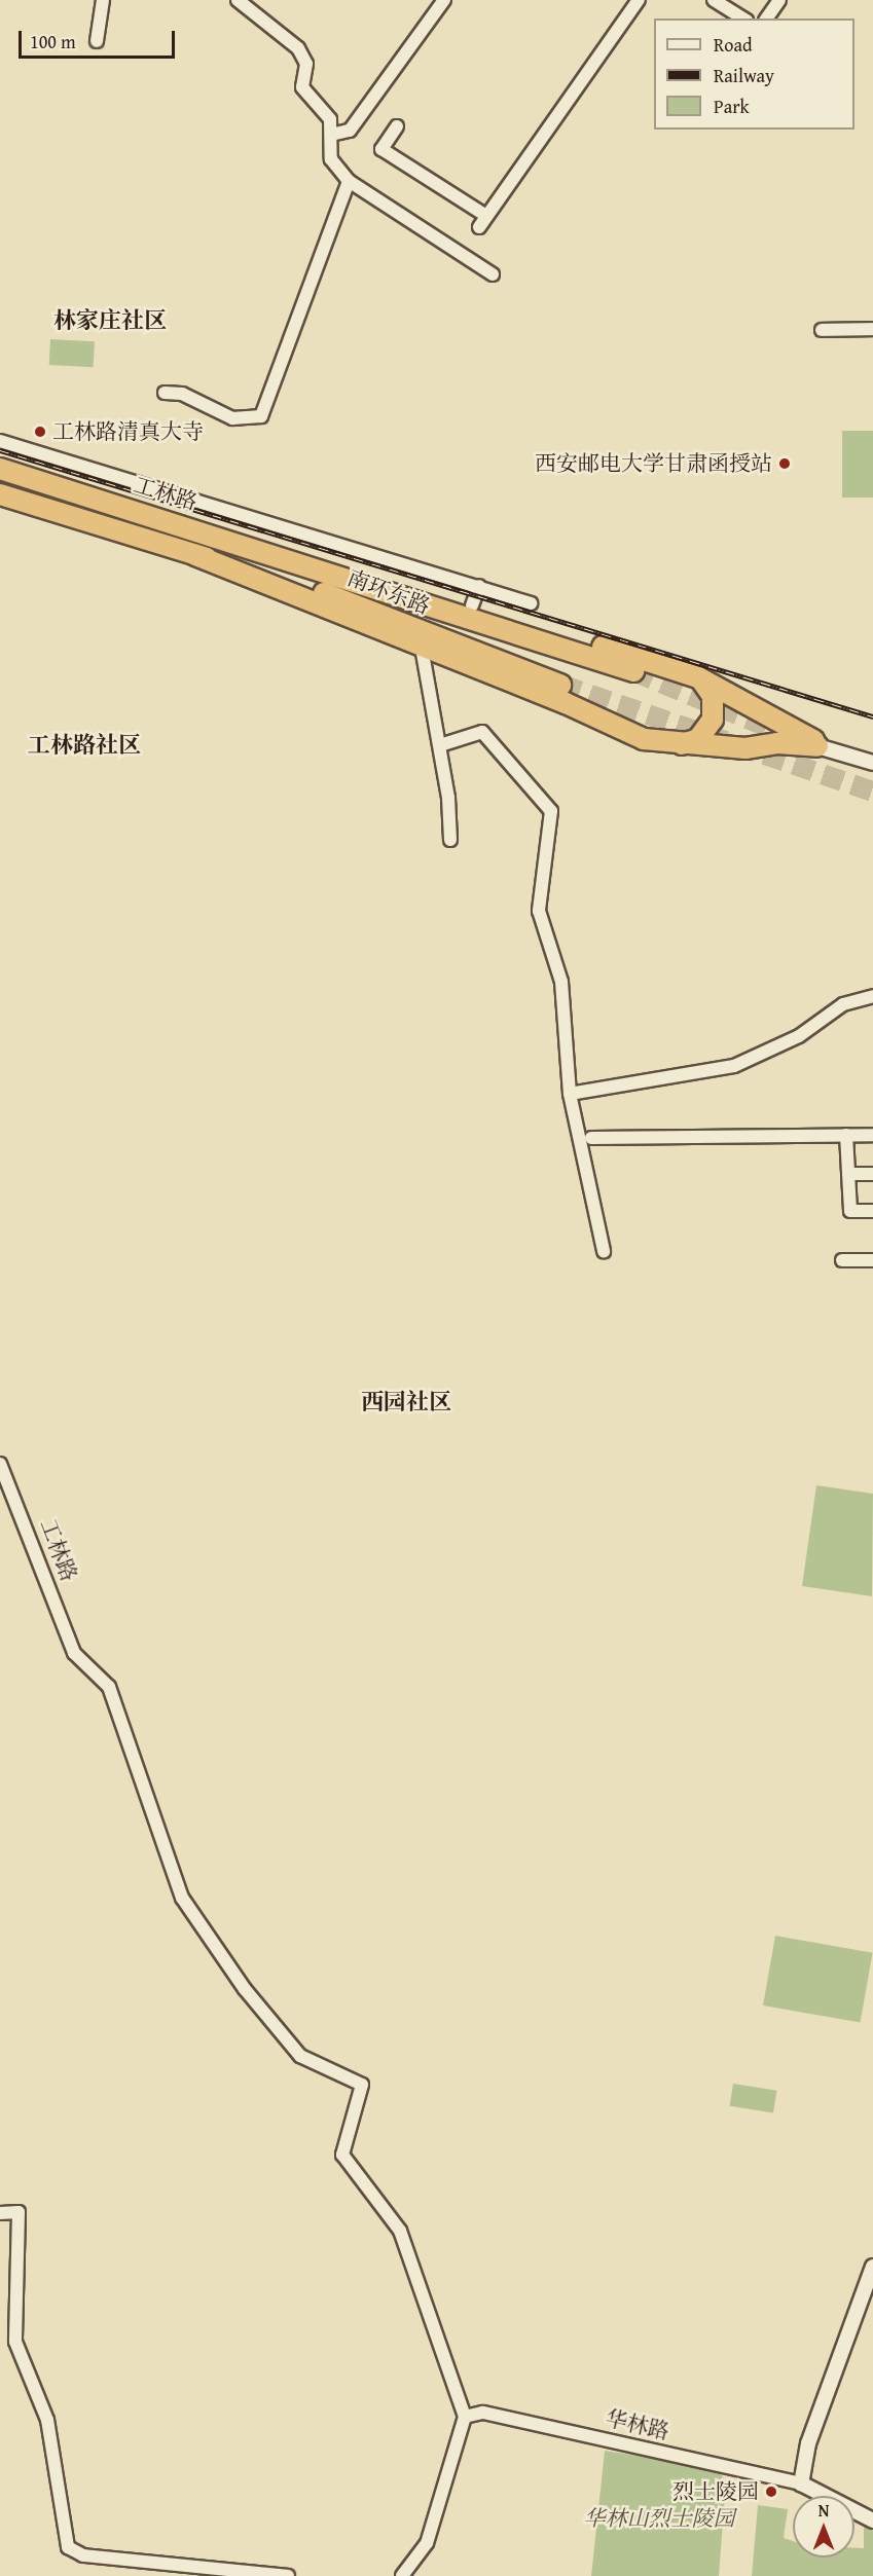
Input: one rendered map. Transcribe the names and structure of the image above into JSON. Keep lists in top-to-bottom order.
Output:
{
  "streets": {
    "highway": ["工林路", "南环东路"],
    "street": ["华林路"]
  },
  "crossings": [
    ["工林路", "南环东路"],
    ["工林路", "华林路"]
  ],
  "districts": ["林家庄社区", "工林路社区", "西园社区"],
  "parks": ["华林山烈士陵园"],
  "places": ["工林路清真大寺", "西安邮电大学甘肃函授站", "烈士陵园"],
  "legend": ["Road", "Railway", "Park"],
  "scale_bar": "100 m",
  "north": "top"
}
